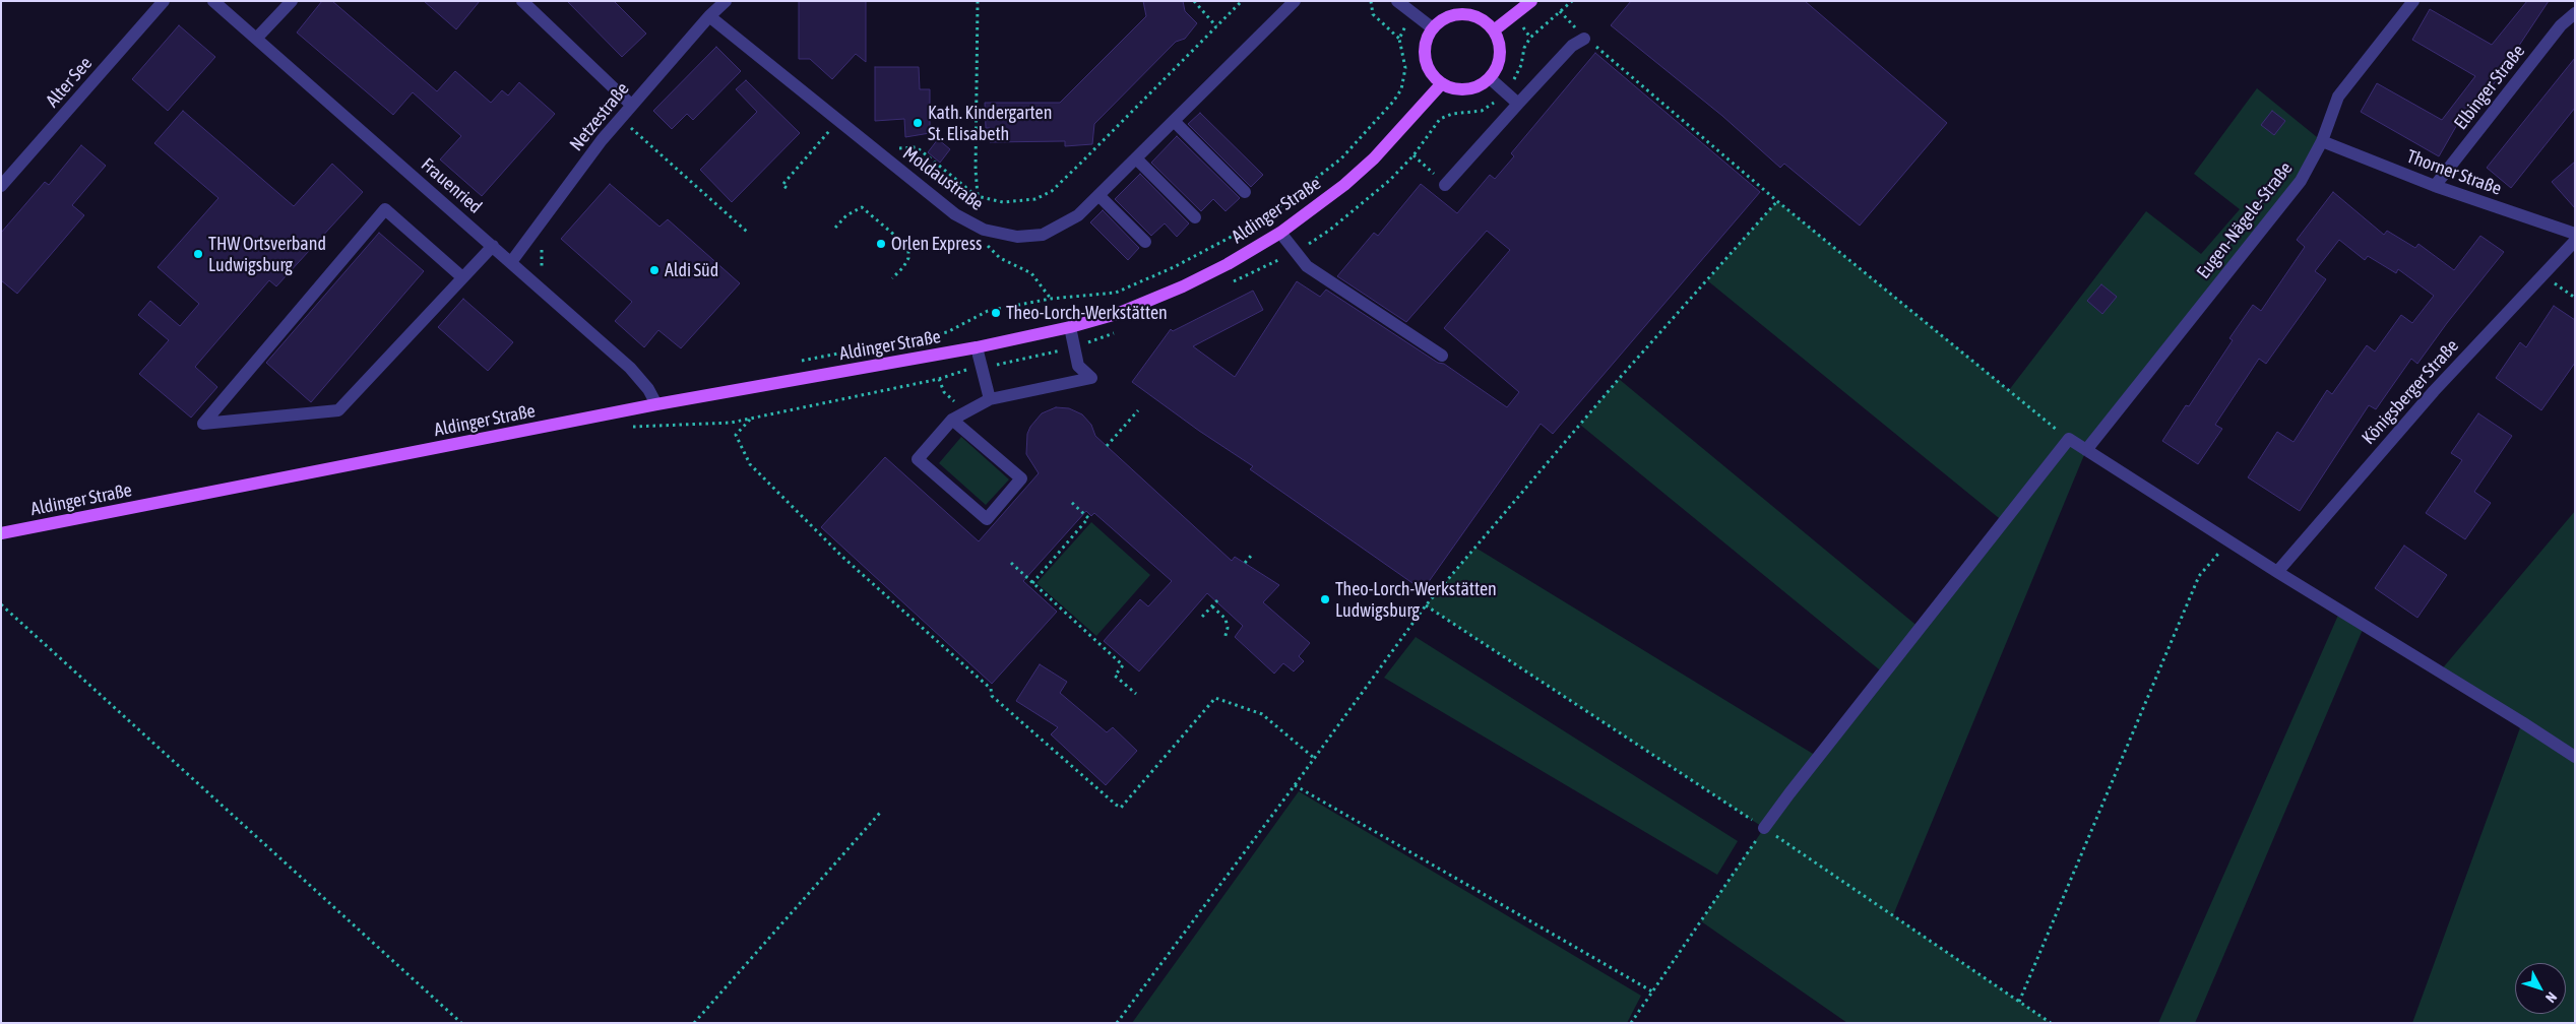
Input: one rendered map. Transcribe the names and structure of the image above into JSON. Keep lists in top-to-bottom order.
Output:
{
  "streets": {
    "main road": ["Aldinger Straße"],
    "street": [
      "Alter See",
      "Elbinger Straße",
      "Netzestraße",
      "Thorner Straße",
      "Moldaustraße",
      "Frauenried",
      "Eugen-Nägele-Straße",
      "Königsberger Straße"
    ]
  },
  "crossings": [
    ["Elbinger Straße", "Thorner Straße"],
    ["Netzestraße", "Moldaustraße"],
    ["Netzestraße", "Frauenried"],
    ["Thorner Straße", "Eugen-Nägele-Straße"],
    ["Frauenried", "Aldinger Straße"]
  ],
  "places": [
    "Kath. Kindergarten St. Elisabeth",
    "Orlen Express",
    "THW Ortsverband Ludwigsburg",
    "Aldi Süd",
    "Theo-Lorch-Werkstätten",
    "Theo-Lorch-Werkstätten Ludwigsburg"
  ],
  "north": "bottom right"
}
